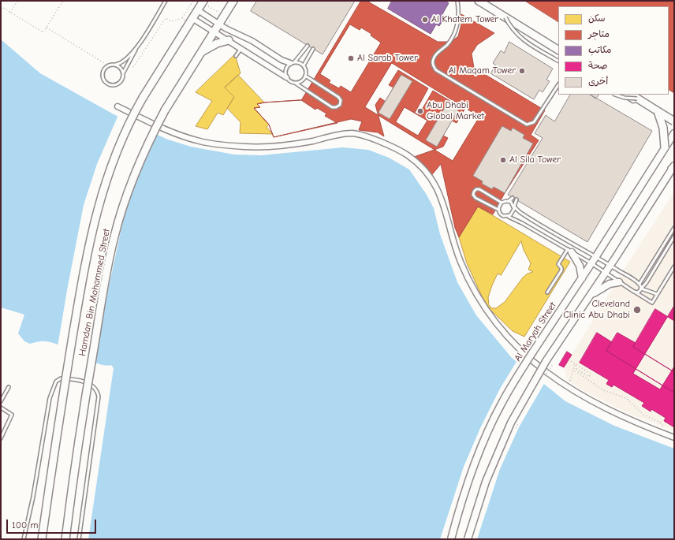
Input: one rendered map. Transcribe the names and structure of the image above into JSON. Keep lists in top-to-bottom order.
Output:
{
  "streets": {
    "main road": ["Hamdan Bin Mohammed Street"],
    "street": ["Al Maryah Street"]
  },
  "places": [
    "Al Khatem Tower",
    "Al Sarab Tower",
    "Al Maqam Tower",
    "Abu Dhabi Global Market",
    "Al Sila Tower",
    "Cleveland Clinic Abu Dhabi"
  ],
  "legend": [
    "سكن",
    "متاجر",
    "مكاتب",
    "صحة",
    "أخرى"
  ],
  "scale_bar": "100 m"
}
